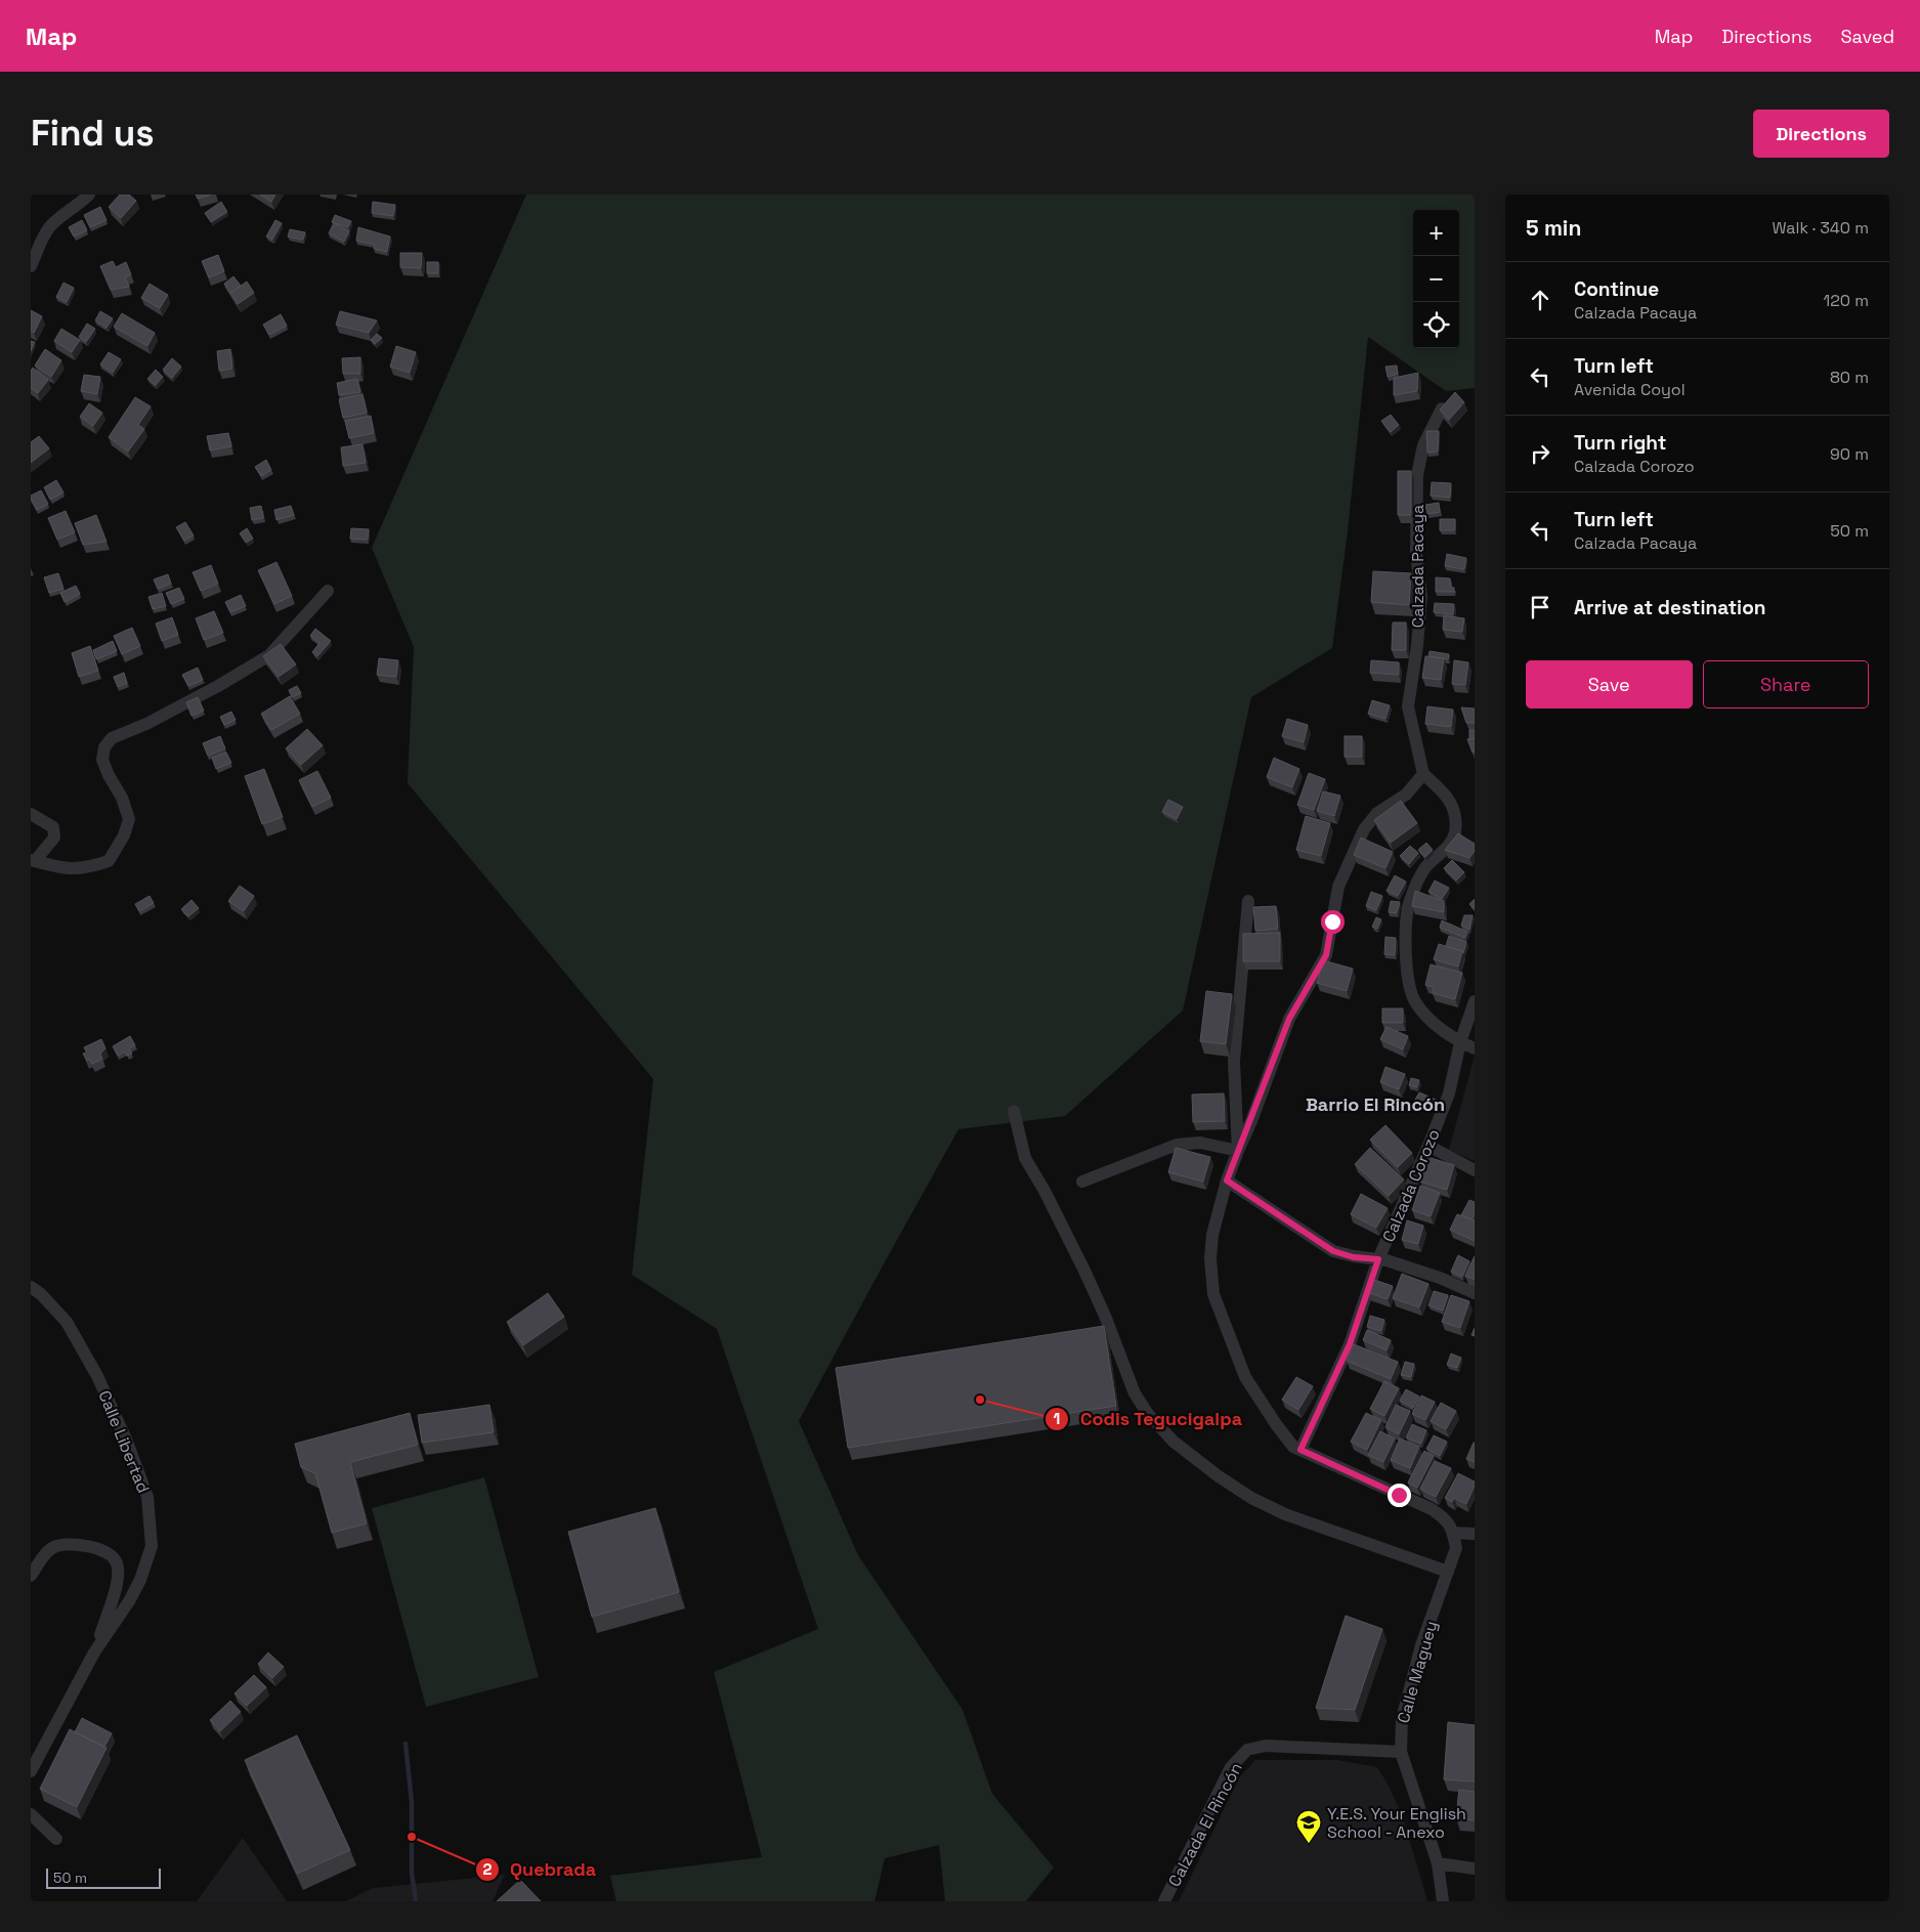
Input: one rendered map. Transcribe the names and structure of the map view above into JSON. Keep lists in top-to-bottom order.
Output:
{
  "streets": {
    "street": [
      "Calzada Pacaya",
      "Calzada Corozo",
      "Calle Libertad",
      "Calle Maguey",
      "Calzada El Rincón"
    ]
  },
  "crossings": [
    ["Calle Maguey", "Calzada El Rincón"]
  ],
  "districts": ["Barrio El Rincón"],
  "places": {
    "other": ["Codis Tegucigalpa", "Quebrada"],
    "school or university": ["Y.E.S. Your English School - Anexo"]
  },
  "scale_bar": "50 m",
  "page": {
    "header": "Map",
    "nav": ["Map", "Directions", "Saved"],
    "buttons": [
      "Directions",
      ["Save", "Share"]
    ],
    "title": "Find us",
    "heading": ["5 min", "Walk · 340 m"],
    "map_buttons": ["+", "−"],
    "list": [
      ["Continue", "Calzada Pacaya", "120 m"],
      ["Turn left", "Avenida Coyol", "80 m"],
      ["Turn right", "Calzada Corozo", "90 m"],
      ["Turn left", "Calzada Pacaya", "50 m"],
      "Arrive at destination"
    ],
    "scale": "50 m"
  }
}
